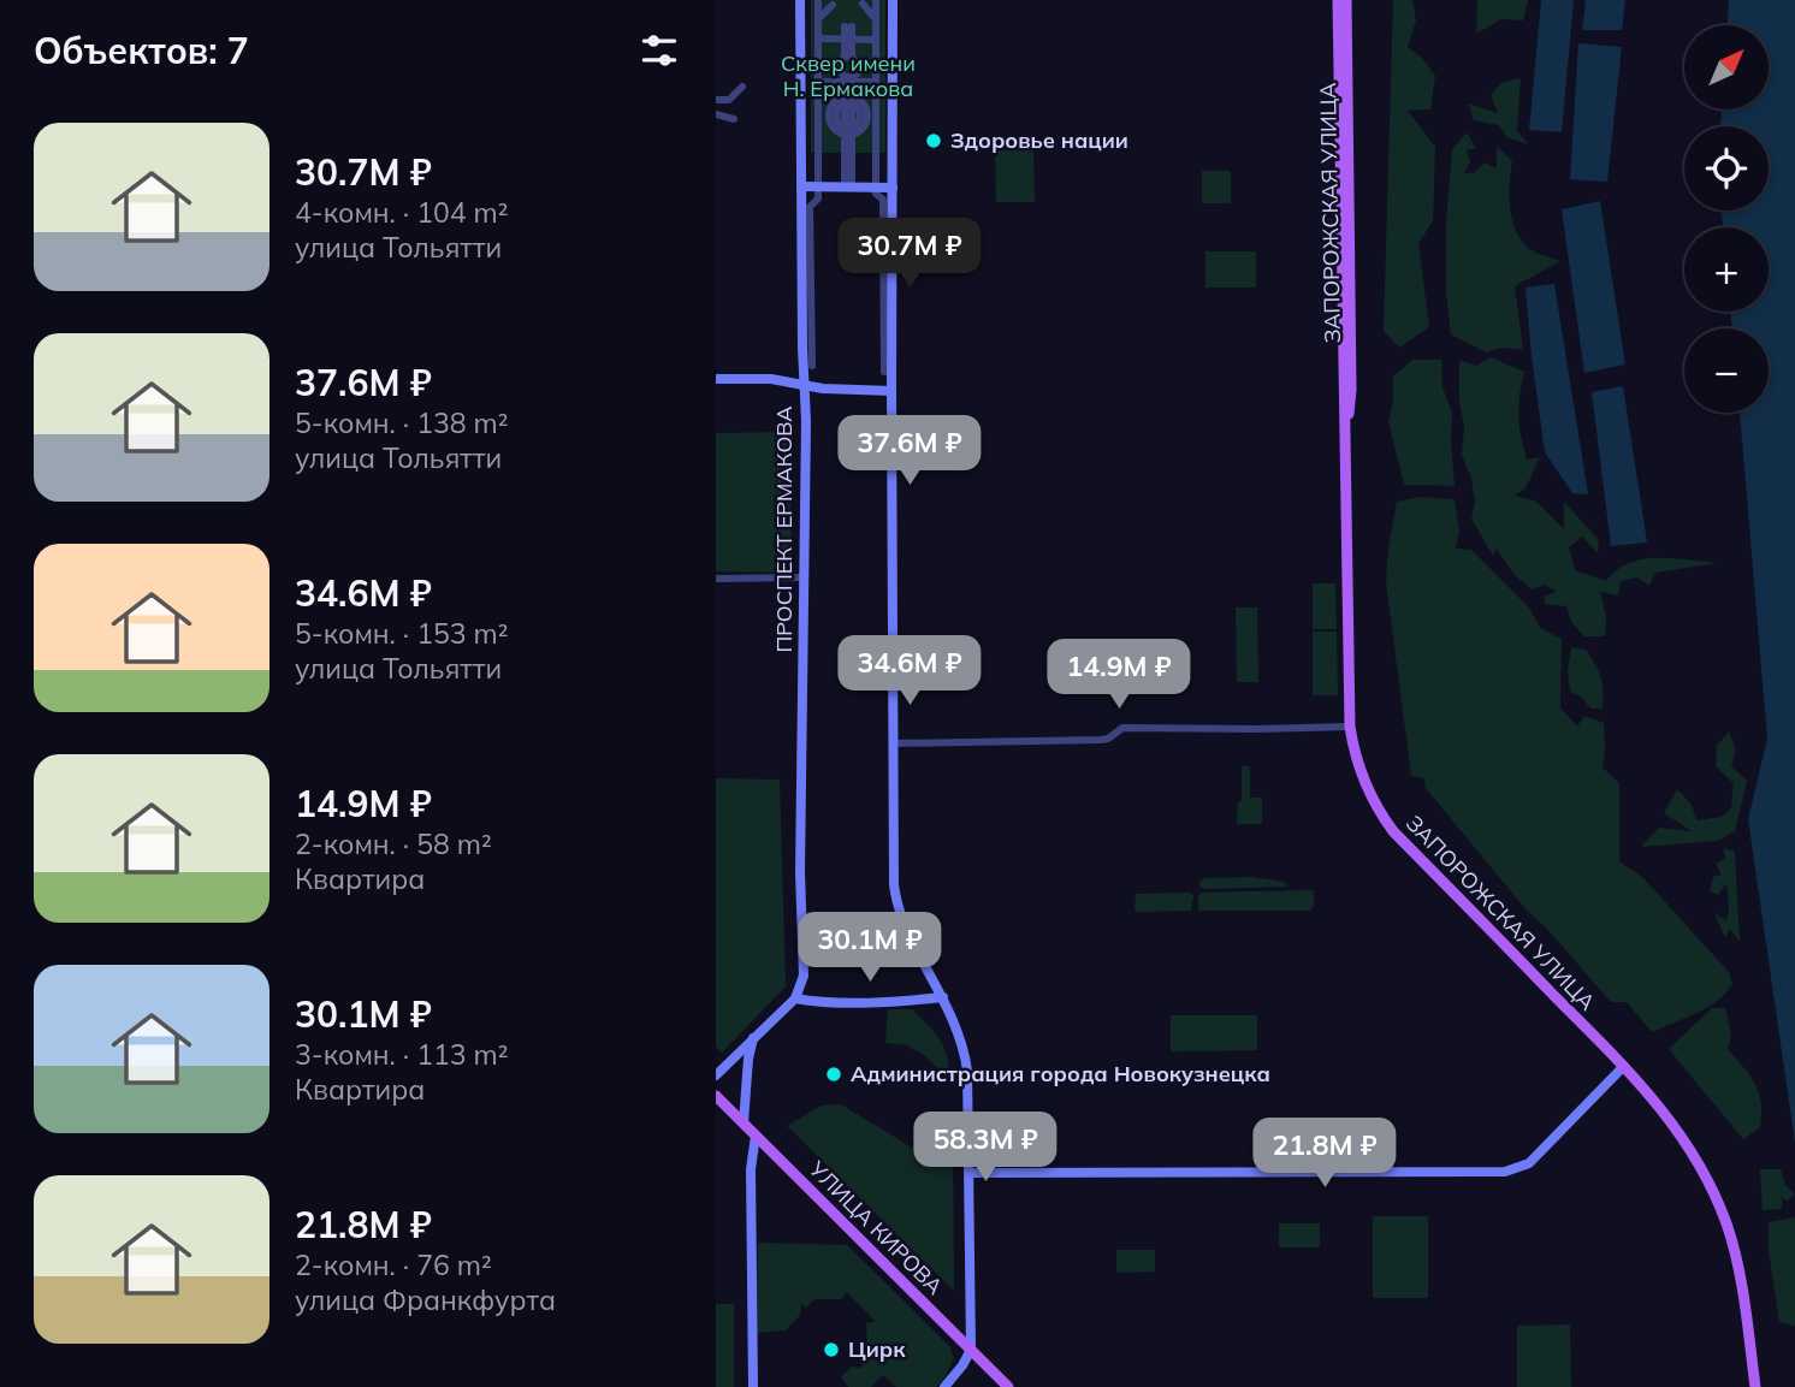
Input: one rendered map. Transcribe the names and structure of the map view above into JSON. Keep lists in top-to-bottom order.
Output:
{
  "streets": {
    "main road": ["ЗАПОРОЖСКАЯ УЛИЦА", "УЛИЦА КИРОВА"],
    "street": ["ПРОСПЕКТ ЕРМАКОВА"]
  },
  "parks": ["Сквер имени Н. Ермакова"],
  "places": ["Здоровье нации", "Администрация города Новокузнецка", "Цирк"],
  "north": "top right",
  "page": {
    "heading": "Объектов: 7",
    "map_buttons": ["+", "−"],
    "list": [
      {
        "name": "30.7M ₽",
        "note": "4-комн. · 104 m² · улица Тольятти"
      },
      {
        "name": "37.6M ₽",
        "note": "5-комн. · 138 m² · улица Тольятти"
      },
      {
        "name": "34.6M ₽",
        "note": "5-комн. · 153 m² · улица Тольятти"
      },
      {
        "name": "14.9M ₽",
        "note": "2-комн. · 58 m² · Квартира"
      },
      {
        "name": "30.1M ₽",
        "note": "3-комн. · 113 m² · Квартира"
      },
      {
        "name": "21.8M ₽",
        "note": "2-комн. · 76 m² · улица Франкфурта"
      }
    ],
    "price": [
      "30.7M ₽",
      "37.6M ₽",
      "34.6M ₽",
      "14.9M ₽",
      "30.1M ₽",
      "58.3M ₽",
      "21.8M ₽"
    ]
  }
}
